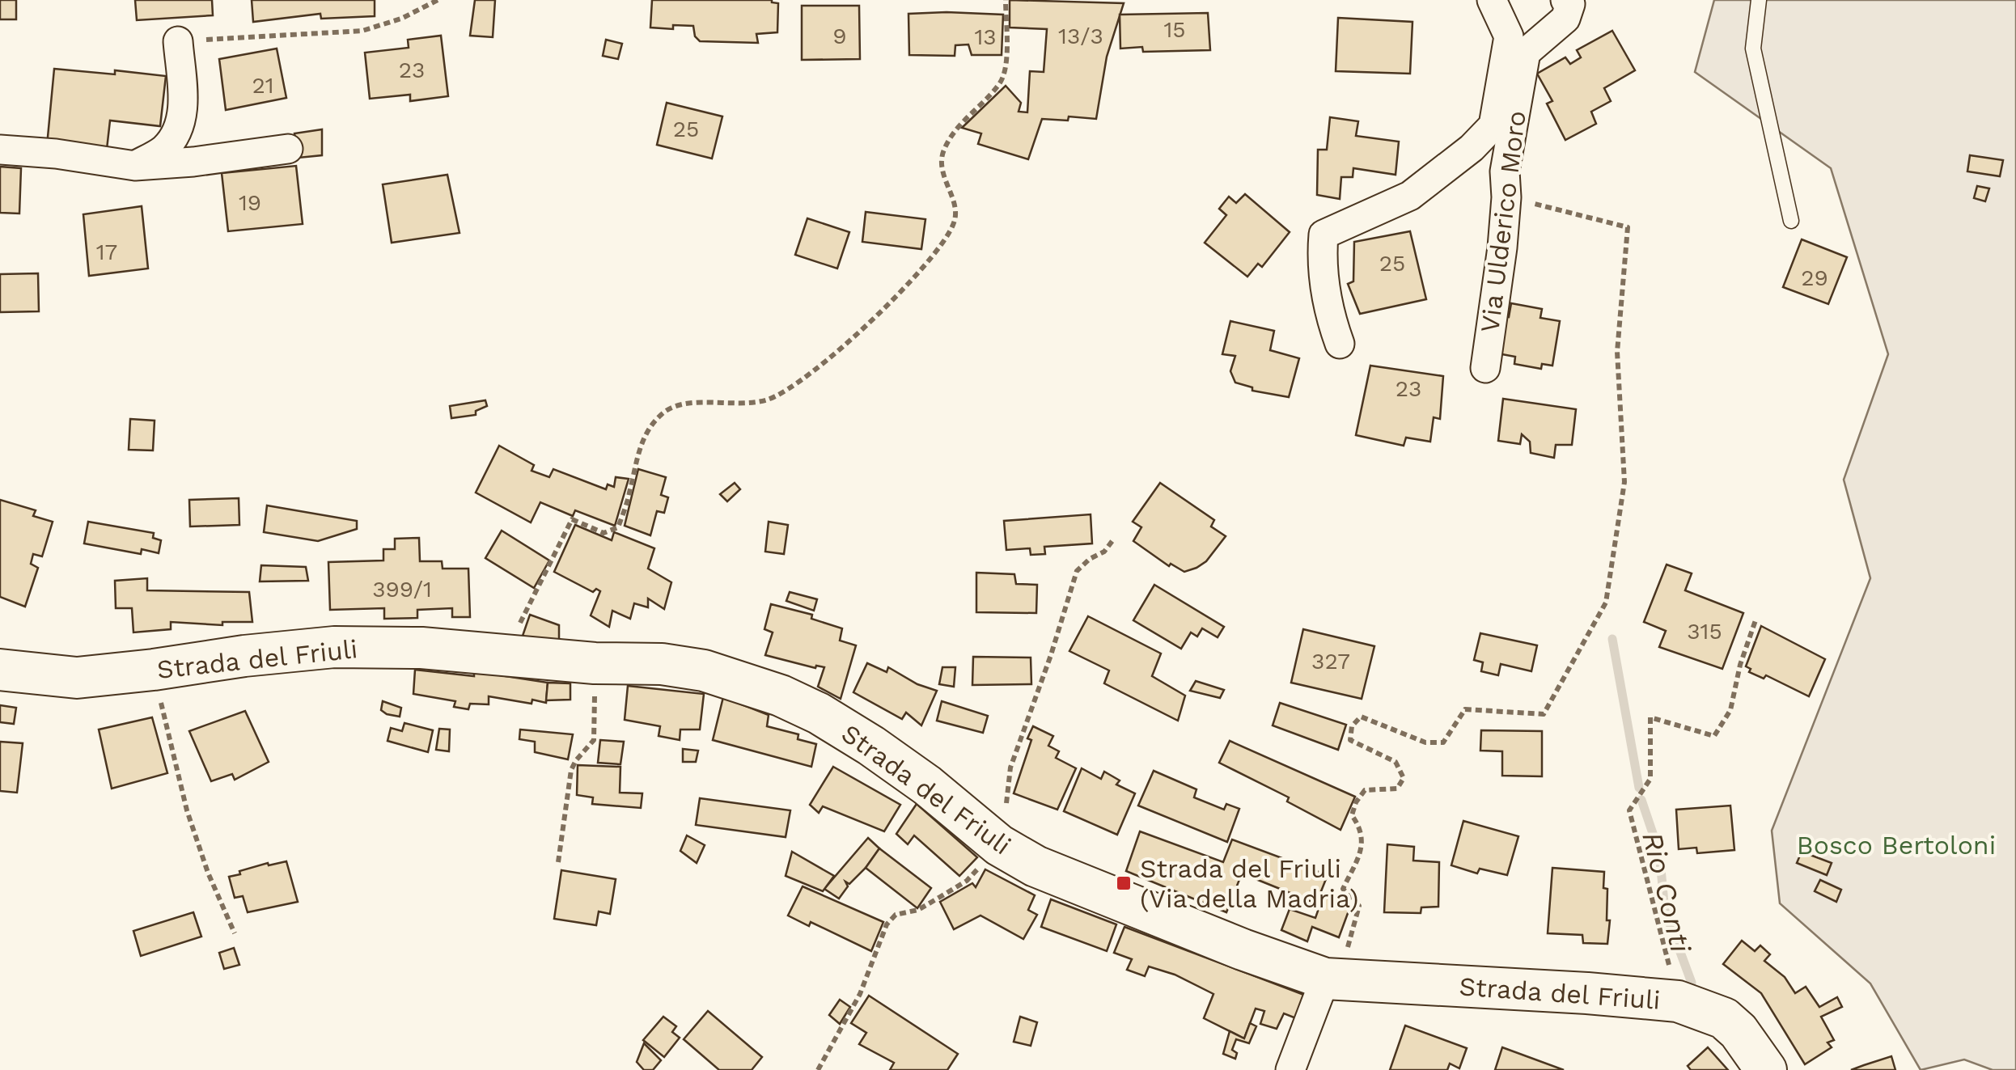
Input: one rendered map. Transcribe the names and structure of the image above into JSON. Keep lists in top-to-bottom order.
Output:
{
  "streets": {
    "main road": ["Strada del Friuli"],
    "street": ["Via Ulderico Moro"]
  },
  "water": ["Rio Conti"],
  "parks": ["Bosco Bertoloni"],
  "places": {
    "transit": ["Strada del Friuli (Via della Madria)"]
  },
  "house_numbers": [
    "15",
    "9",
    "13/3",
    "13",
    "23",
    "21",
    "25",
    "19",
    "17",
    "25",
    "29",
    "23",
    "399/1",
    "315",
    "327"
  ]
}
